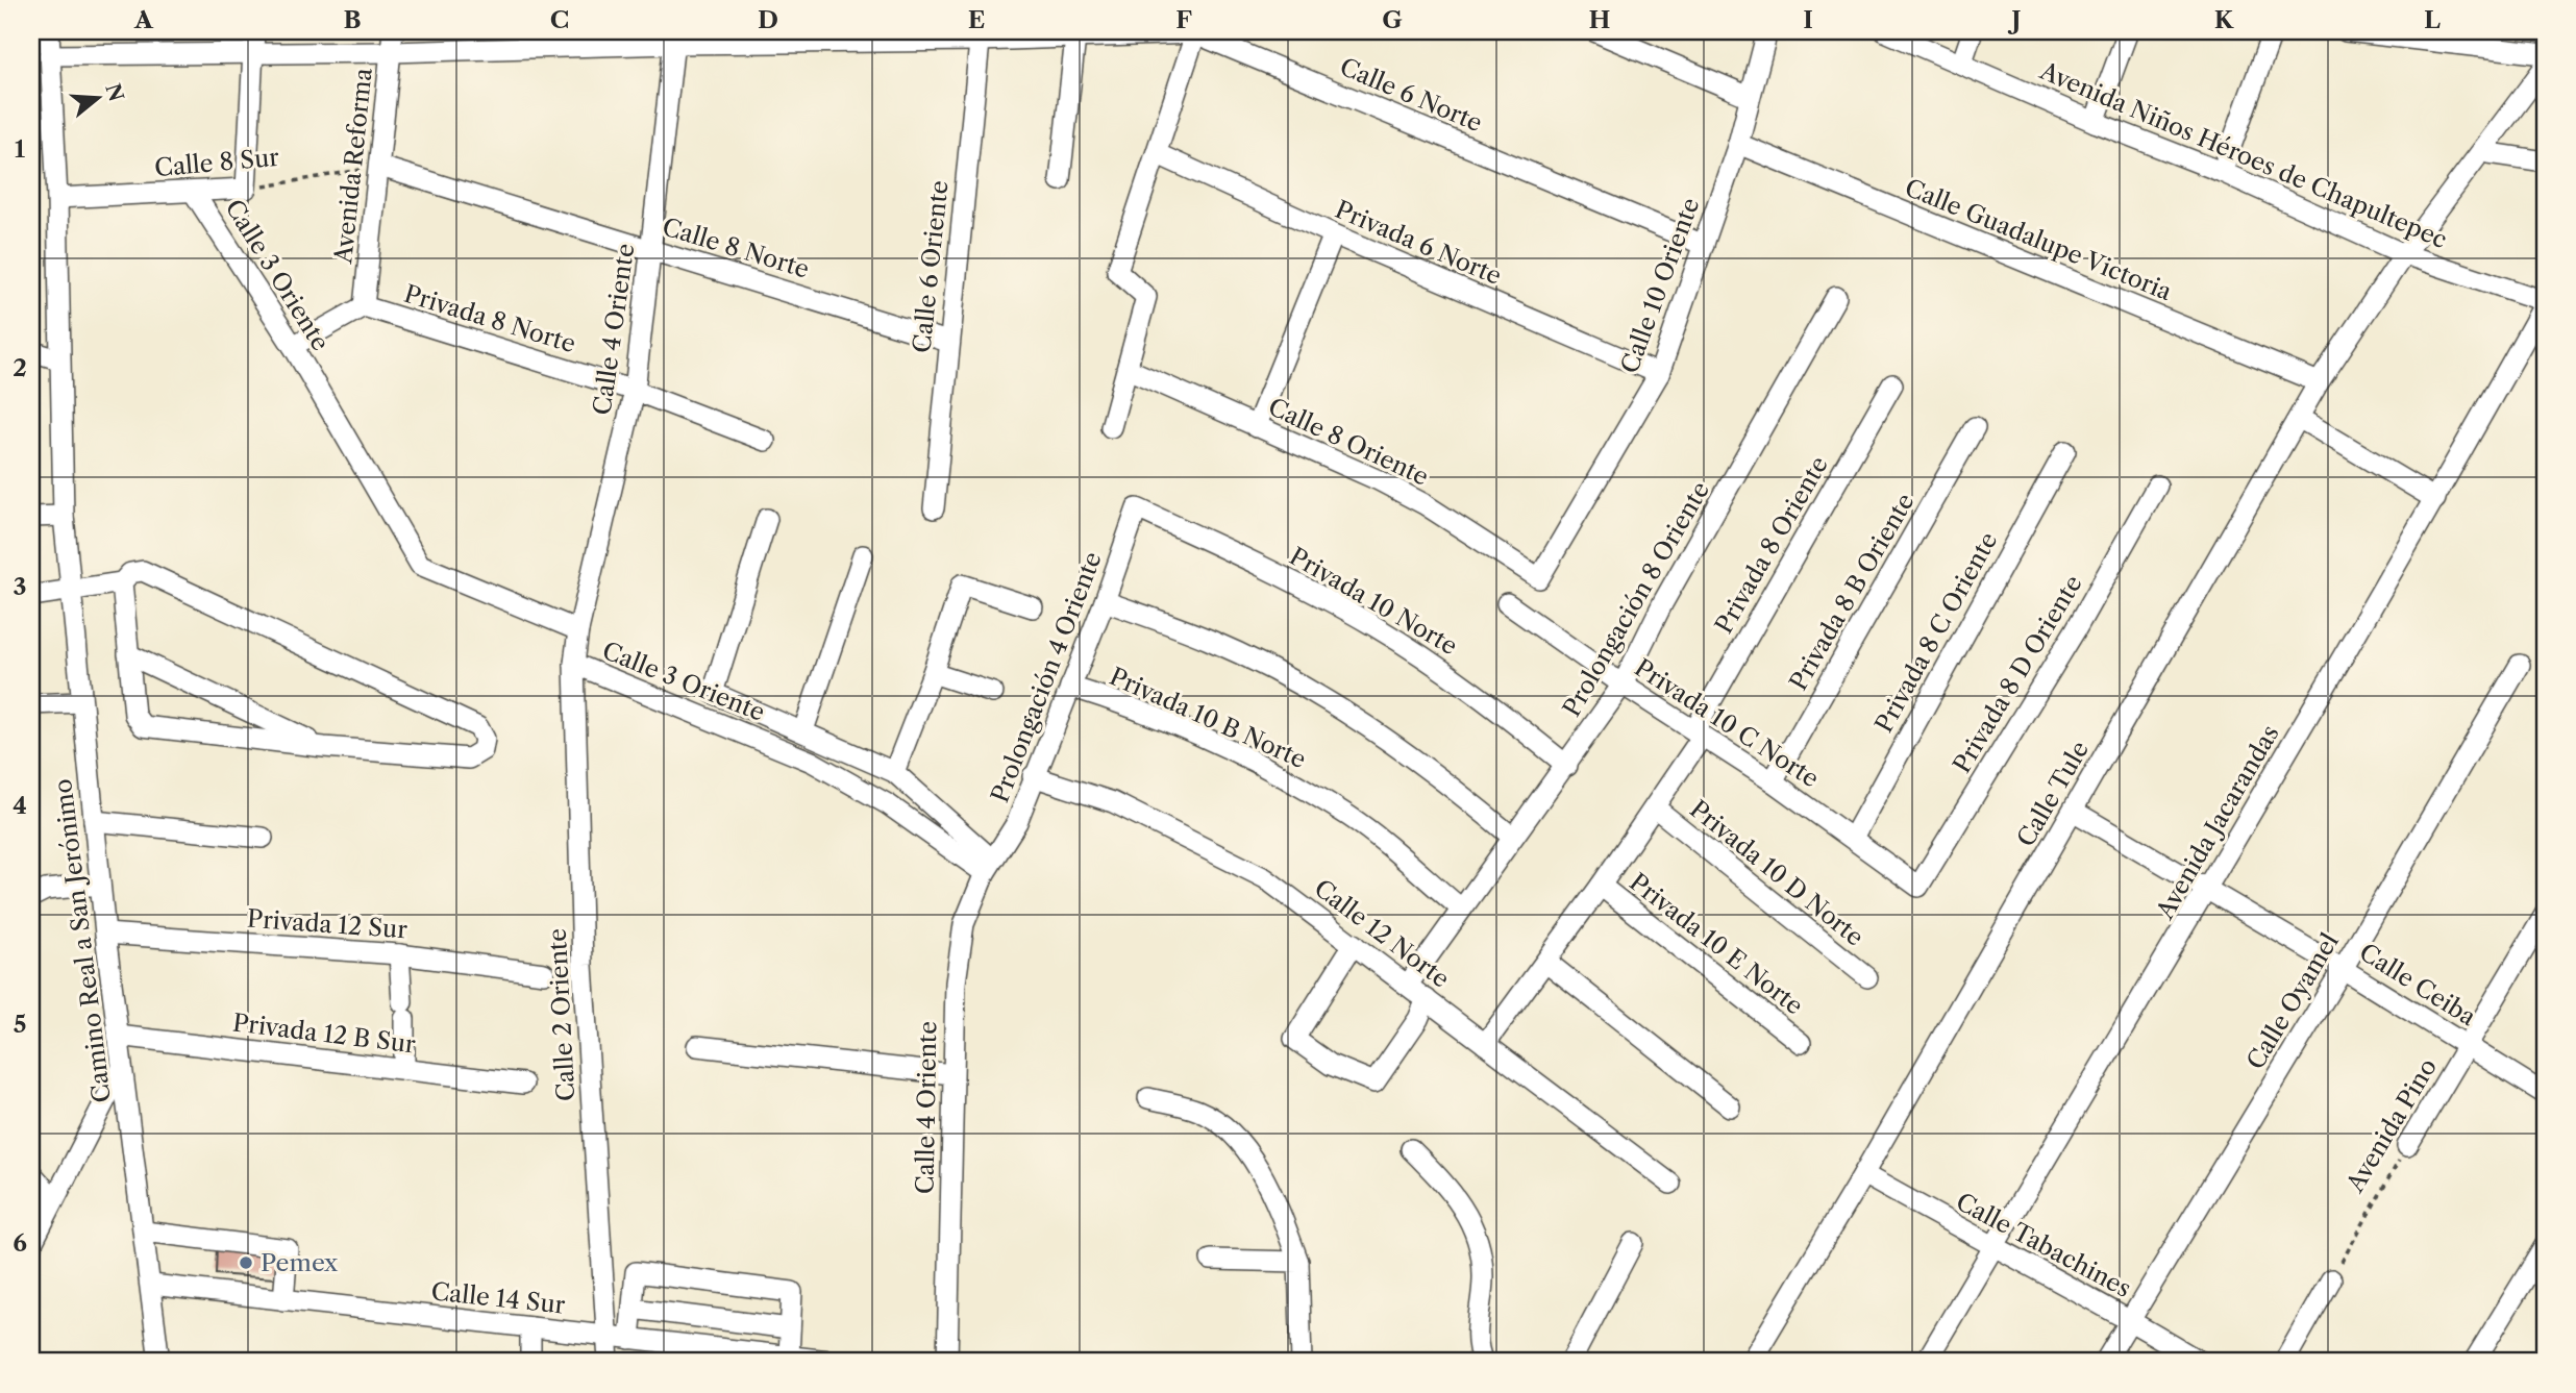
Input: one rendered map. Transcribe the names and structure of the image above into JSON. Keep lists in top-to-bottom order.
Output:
{
  "streets": {
    "street": [
      "Calle 6 Norte",
      "Avenida Niños Héroes de Chapultepec",
      "Calle 8 Sur",
      "Avenida Reforma",
      "Calle Guadalupe Victoria",
      "Privada 6 Norte",
      "Calle 8 Norte",
      "Calle 6 Oriente",
      "Calle 3 Oriente",
      "Calle 10 Oriente",
      "Privada 8 Norte",
      "Calle 4 Oriente",
      "Calle 8 Oriente",
      "Privada 8 Oriente",
      "Privada 8 B Oriente",
      "Prolongación 8 Oriente",
      "Privada 10 Norte",
      "Privada 8 C Oriente",
      "Privada 8 D Oriente",
      "Prolongación 4 Oriente",
      "Privada 10 B Norte",
      "Privada 10 C Norte",
      "Calle Tule",
      "Avenida Jacarandas",
      "Privada 10 D Norte",
      "Privada 12 Sur",
      "Calle 12 Norte",
      "Camino Real a San Jerónimo",
      "Privada 10 E Norte",
      "Calle Ceiba",
      "Calle Oyamel",
      "Calle 2 Oriente",
      "Privada 12 B Sur",
      "Avenida Pino",
      "Calle Tabachines",
      "Calle 14 Sur"
    ]
  },
  "crossings": [
    ["Calle 6 Norte", "Avenida Reforma"],
    ["Calle 6 Norte", "Calle 6 Oriente"],
    ["Calle 6 Norte", "Calle 3 Oriente"],
    ["Calle 6 Norte", "Calle 10 Oriente"],
    ["Calle 6 Norte", "Calle 4 Oriente"],
    ["Calle 6 Norte", "Camino Real a San Jerónimo"],
    ["Avenida Niños Héroes de Chapultepec", "Calle Tule"],
    ["Avenida Niños Héroes de Chapultepec", "Avenida Jacarandas"],
    ["Calle 8 Sur", "Avenida Reforma"],
    ["Calle 8 Sur", "Calle 8 Norte"],
    ["Calle 8 Sur", "Calle 3 Oriente"],
    ["Calle 8 Sur", "Camino Real a San Jerónimo"],
    ["Avenida Reforma", "Calle 8 Norte"],
    ["Avenida Reforma", "Privada 8 Norte"],
    ["Calle Guadalupe Victoria", "Calle 10 Oriente"],
    ["Calle Guadalupe Victoria", "Calle Tule"],
    ["Privada 6 Norte", "Calle 10 Oriente"],
    ["Calle 8 Norte", "Calle 6 Oriente"],
    ["Calle 8 Norte", "Calle 4 Oriente"],
    ["Calle 3 Oriente", "Calle 4 Oriente"],
    ["Calle 3 Oriente", "Prolongación 4 Oriente"],
    ["Calle 3 Oriente", "Calle 2 Oriente"],
    ["Calle 10 Oriente", "Calle 8 Oriente"],
    ["Privada 8 Norte", "Calle 4 Oriente"],
    ["Calle 4 Oriente", "Prolongación 4 Oriente"],
    ["Privada 8 Oriente", "Privada 10 C Norte"],
    ["Privada 8 B Oriente", "Privada 10 C Norte"],
    ["Prolongación 8 Oriente", "Privada 10 Norte"],
    ["Prolongación 8 Oriente", "Privada 10 B Norte"],
    ["Prolongación 8 Oriente", "Privada 10 C Norte"],
    ["Prolongación 8 Oriente", "Calle 12 Norte"],
    ["Privada 10 Norte", "Prolongación 4 Oriente"],
    ["Privada 8 C Oriente", "Privada 10 C Norte"],
    ["Privada 8 D Oriente", "Privada 10 C Norte"],
    ["Prolongación 4 Oriente", "Privada 10 B Norte"],
    ["Prolongación 4 Oriente", "Calle 12 Norte"],
    ["Calle Tule", "Calle Ceiba"],
    ["Calle Tule", "Calle Tabachines"],
    ["Avenida Jacarandas", "Calle Ceiba"],
    ["Avenida Jacarandas", "Calle Tabachines"],
    ["Privada 12 Sur", "Camino Real a San Jerónimo"],
    ["Camino Real a San Jerónimo", "Privada 12 B Sur"],
    ["Camino Real a San Jerónimo", "Calle 14 Sur"],
    ["Calle Ceiba", "Calle Oyamel"],
    ["Calle Ceiba", "Avenida Pino"],
    ["Calle Oyamel", "Calle Tabachines"],
    ["Calle 2 Oriente", "Calle 14 Sur"]
  ],
  "places": ["Pemex"],
  "north": "right",
  "grid": {
    "columns": [
      "A",
      "B",
      "C",
      "D",
      "E",
      "F",
      "G",
      "H",
      "I",
      "J",
      "K",
      "L"
    ],
    "rows": [
      "1",
      "2",
      "3",
      "4",
      "5",
      "6"
    ]
  }
}
